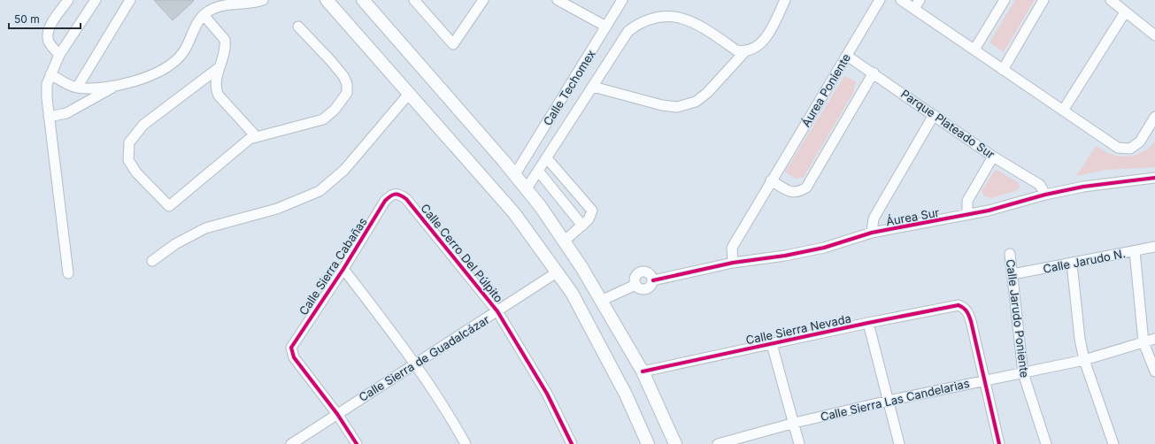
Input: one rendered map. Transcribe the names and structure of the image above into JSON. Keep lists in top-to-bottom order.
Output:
{
  "streets": {
    "street": [
      "Calle Techomex",
      "Áurea Poniente",
      "Parque Plateado Sur",
      "Áurea Sur",
      "Calle Cerro Del Púlpito",
      "Calle Jarudo N.",
      "Calle Sierra Cabañas",
      "Calle Jarudo Poniente",
      "Calle Sierra Nevada",
      "Calle Sierra de Guadalcázar",
      "Calle Sierra Las Candelarias"
    ]
  },
  "crossings": [
    ["Áurea Poniente", "Parque Plateado Sur"],
    ["Áurea Poniente", "Áurea Sur"],
    ["Parque Plateado Sur", "Áurea Sur"],
    ["Calle Cerro Del Púlpito", "Calle Sierra Cabañas"],
    ["Calle Cerro Del Púlpito", "Calle Sierra de Guadalcázar"],
    ["Calle Jarudo N.", "Calle Jarudo Poniente"],
    ["Calle Sierra Cabañas", "Calle Sierra de Guadalcázar"],
    ["Calle Jarudo Poniente", "Calle Sierra Las Candelarias"],
    ["Calle Sierra Nevada", "Calle Sierra Las Candelarias"]
  ],
  "scale_bar": "50 m"
}
